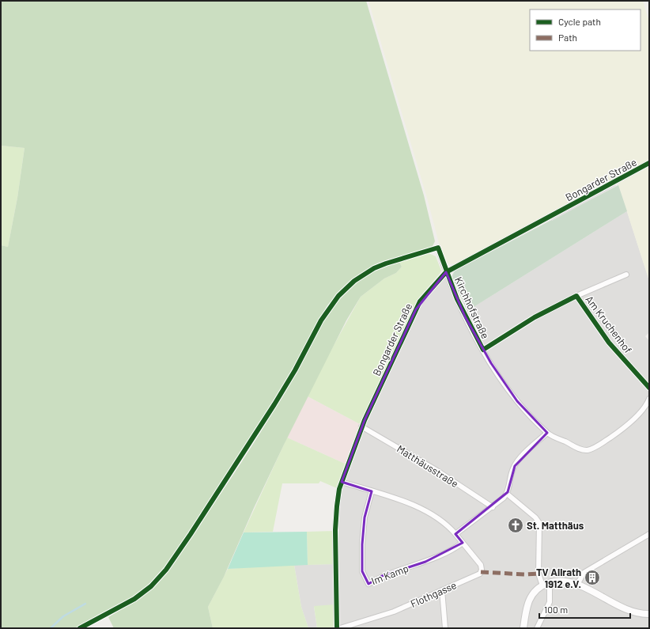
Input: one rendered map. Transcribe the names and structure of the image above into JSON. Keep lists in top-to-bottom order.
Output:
{
  "streets": {
    "street": [
      "Bongarder Straße",
      "Kirchhofstraße",
      "Am Kruchenhof",
      "Matthäusstraße",
      "Im Kamp",
      "Flothgasse"
    ]
  },
  "crossings": [
    ["Bongarder Straße", "Kirchhofstraße"],
    ["Bongarder Straße", "Matthäusstraße"],
    ["Bongarder Straße", "Flothgasse"],
    ["Kirchhofstraße", "Am Kruchenhof"],
    ["Im Kamp", "Flothgasse"]
  ],
  "places": {
    "church": ["St. Matthäus"],
    "building": ["TV Allrath 1912 e.V."]
  },
  "legend": ["Cycle path", "Path"],
  "scale_bar": "100 m"
}
